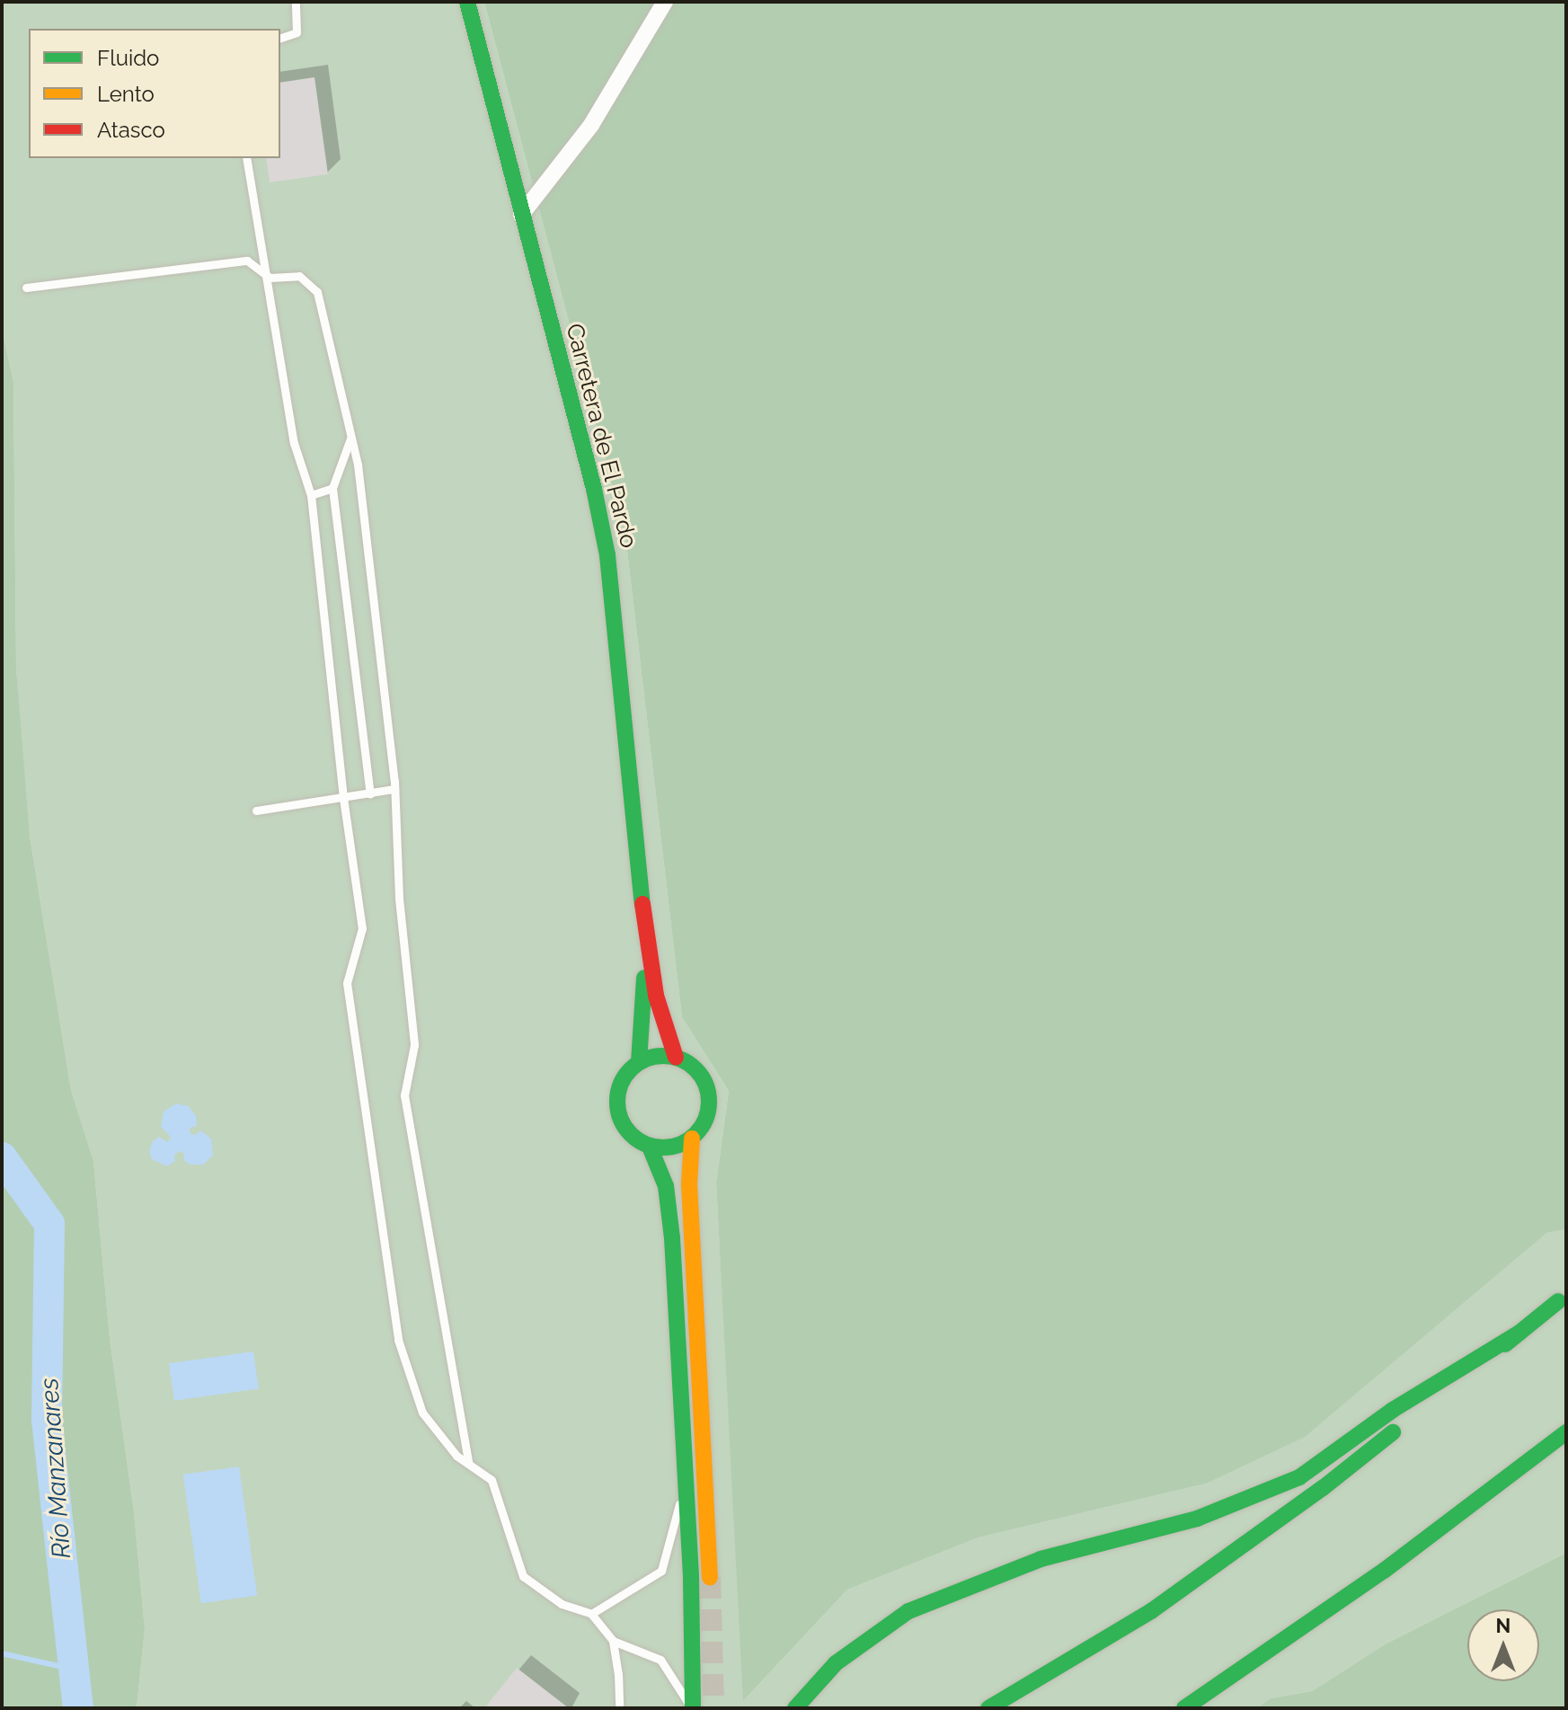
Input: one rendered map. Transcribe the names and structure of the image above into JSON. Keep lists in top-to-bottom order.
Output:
{
  "streets": {
    "main road": ["Carretera de El Pardo"]
  },
  "water": ["Río Manzanares"],
  "legend": ["Fluido", "Lento", "Atasco"],
  "north": "top"
}
